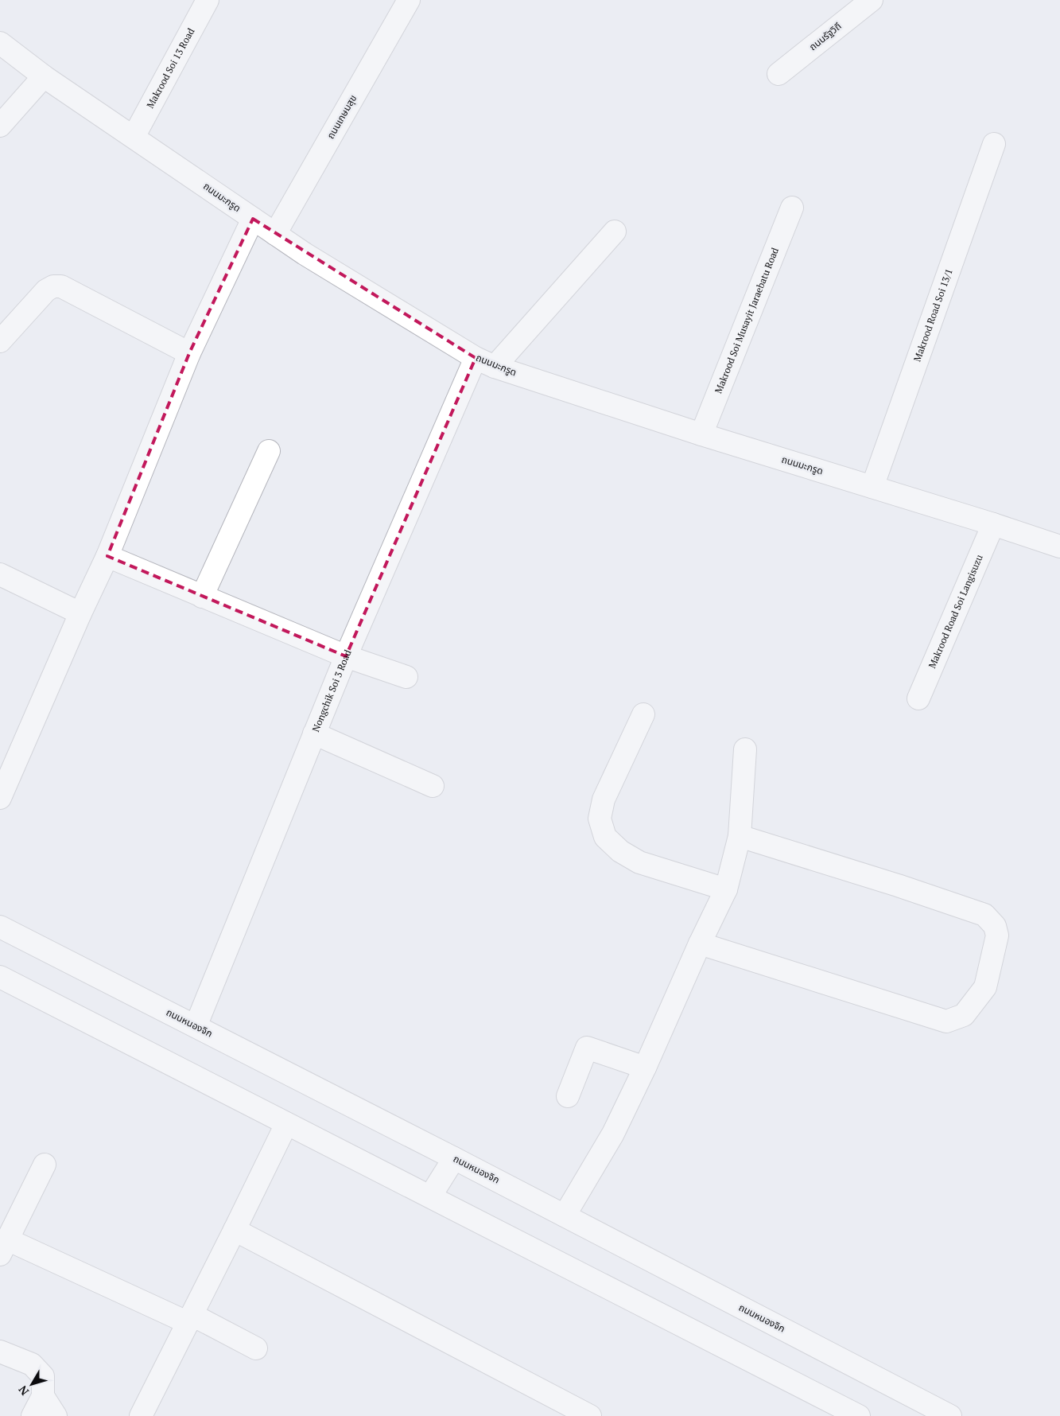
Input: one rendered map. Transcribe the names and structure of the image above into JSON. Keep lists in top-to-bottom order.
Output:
{
  "streets": {
    "street": [
      "ถนนรัฐวิถี",
      "Makrood Soi 13 Road",
      "ถนนเกษมสุข",
      "ถนนมะกรูด",
      "Makrood Road Soi 13/1",
      "Makrood Soi Musayit Jaraebatu Road",
      "Makrood Road Soi Langisuzu",
      "Nongchik Soi 3 Road",
      "ถนนหนองจิก"
    ]
  },
  "crossings": [
    ["Makrood Soi 13 Road", "ถนนมะกรูด"],
    ["ถนนเกษมสุข", "ถนนมะกรูด"],
    ["ถนนมะกรูด", "Makrood Road Soi 13/1"],
    ["ถนนมะกรูด", "Makrood Soi Musayit Jaraebatu Road"],
    ["ถนนมะกรูด", "Makrood Road Soi Langisuzu"],
    ["ถนนมะกรูด", "Nongchik Soi 3 Road"],
    ["Nongchik Soi 3 Road", "ถนนหนองจิก"]
  ],
  "north": "bottom left"
}
